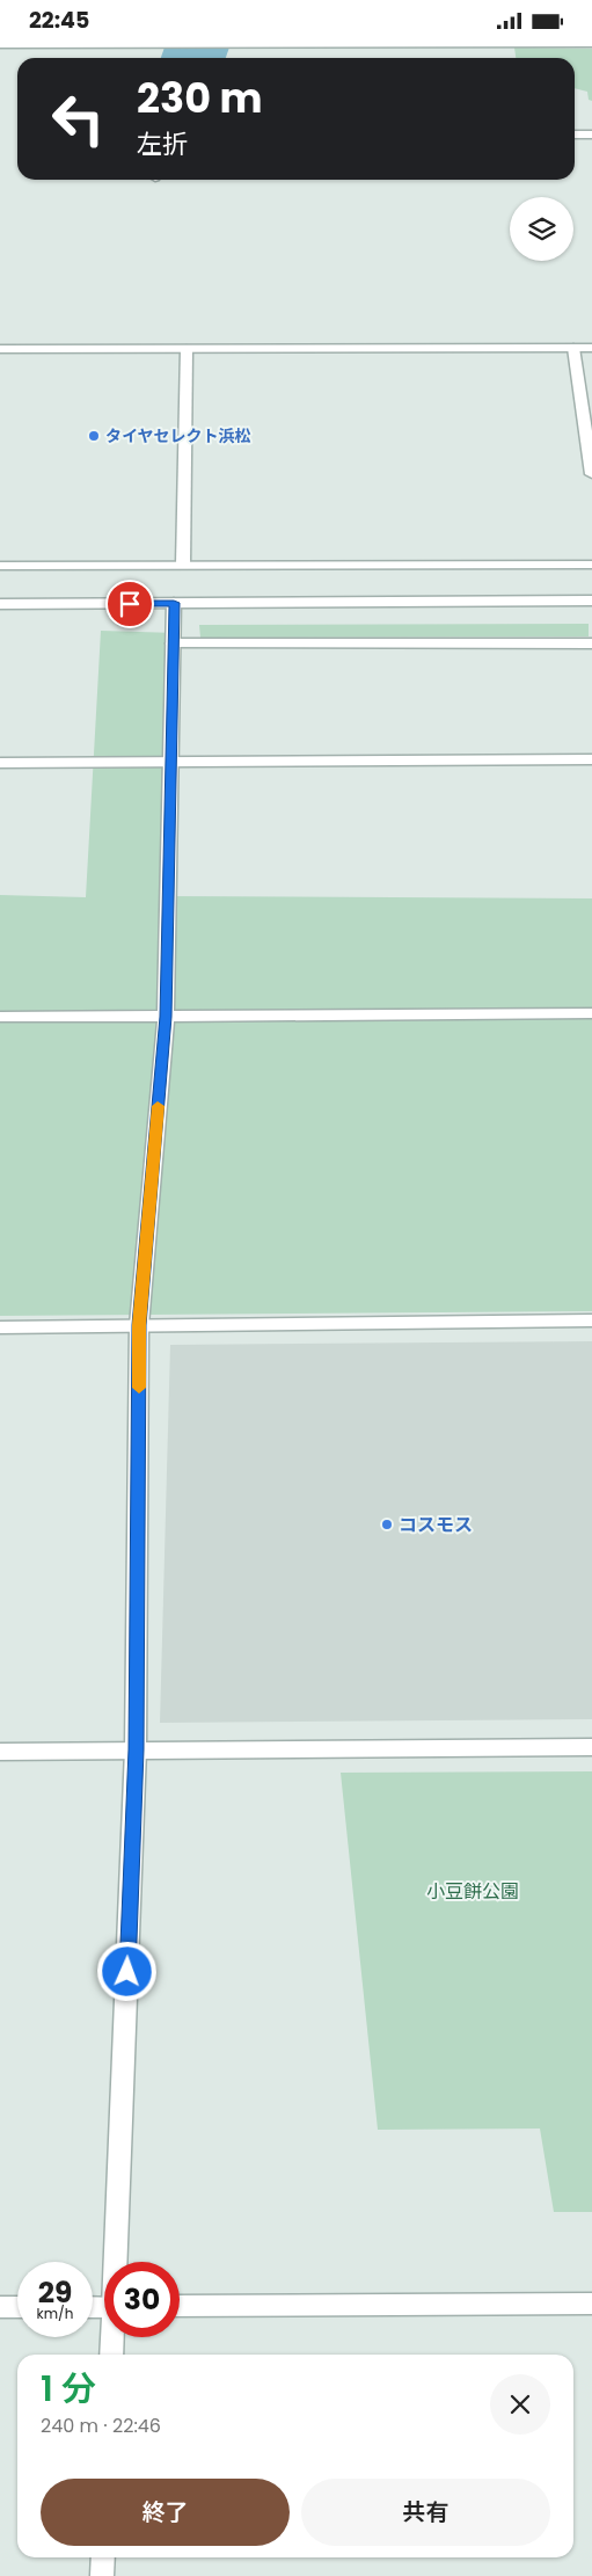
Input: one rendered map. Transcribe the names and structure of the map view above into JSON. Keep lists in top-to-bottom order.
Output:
{
  "parks": ["小豆餅公園"],
  "places": ["タイヤセレクト浜松", "コスモス"],
  "page": {
    "status": "22:45",
    "turn": ["230 m", "左折"],
    "speed": "29 km/h",
    "limit": "30",
    "heading": ["1 分", "240 m · 22:46"],
    "buttons": ["終了", "共有"]
  }
}
